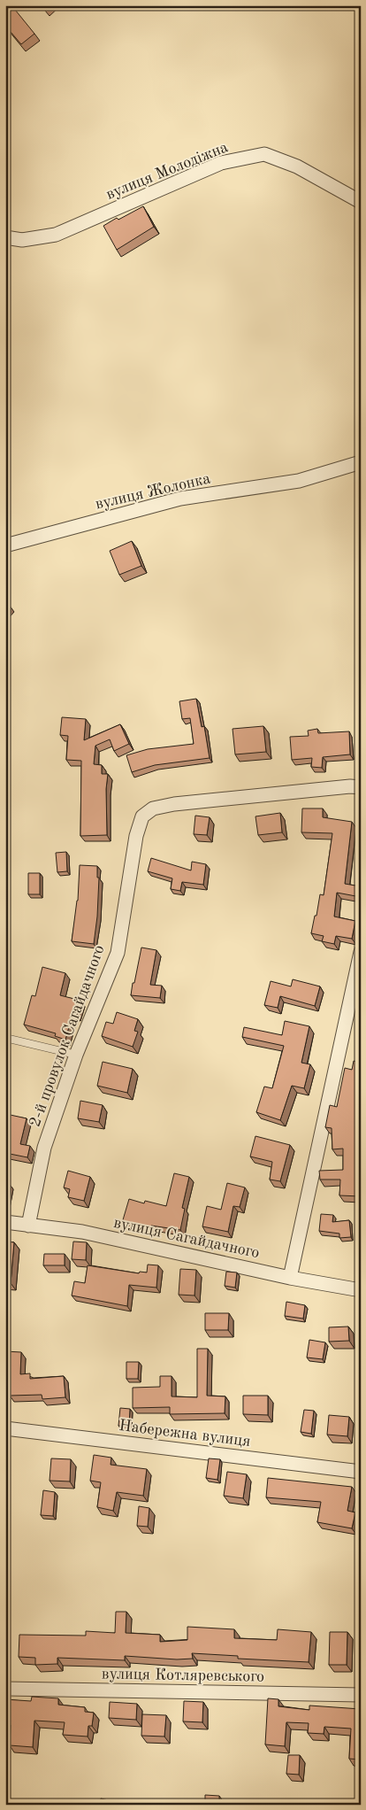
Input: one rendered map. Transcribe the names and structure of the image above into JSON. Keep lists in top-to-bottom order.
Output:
{
  "streets": {
    "street": [
      "вулиця Молодіжна",
      "вулиця Жолонка",
      "2-й провулок Сагайдачного",
      "вулиця Сагайдачного",
      "Набережна вулиця",
      "вулиця Котляревського"
    ]
  },
  "crossings": [
    ["2-й провулок Сагайдачного", "вулиця Сагайдачного"]
  ]
}
